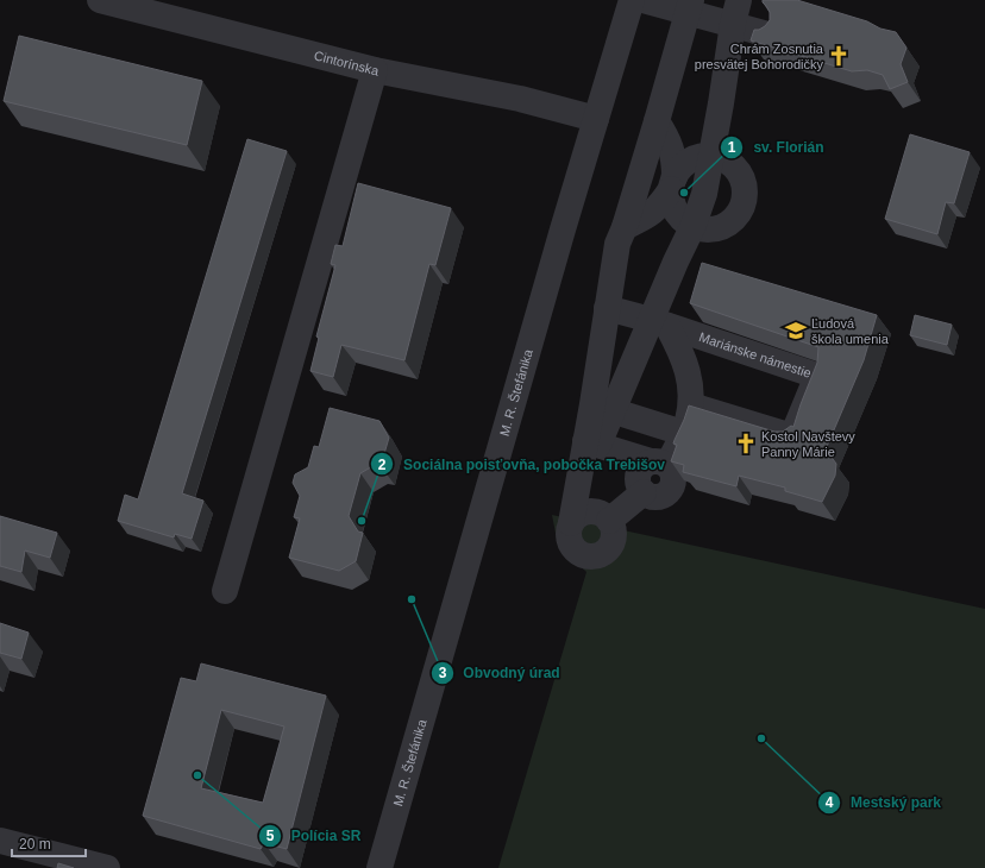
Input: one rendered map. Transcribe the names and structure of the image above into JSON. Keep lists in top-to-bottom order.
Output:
{
  "streets": {
    "street": ["Cintorínska", "Mariánske námestie", "M. R. Štefánika"]
  },
  "crossings": [
    ["Cintorínska", "M. R. Štefánika"]
  ],
  "places": {
    "church": ["Chrám Zosnutia presvätej Bohorodičky", "Kostol Navštevy Panny Márie"],
    "other": [
      "sv. Florián",
      "Sociálna poisťovňa, pobočka Trebišov",
      "Obvodný úrad",
      "Mestský park",
      "Polícia SR"
    ],
    "school or university": ["Ľudová škola umenia"]
  },
  "scale_bar": "20 m"
}
